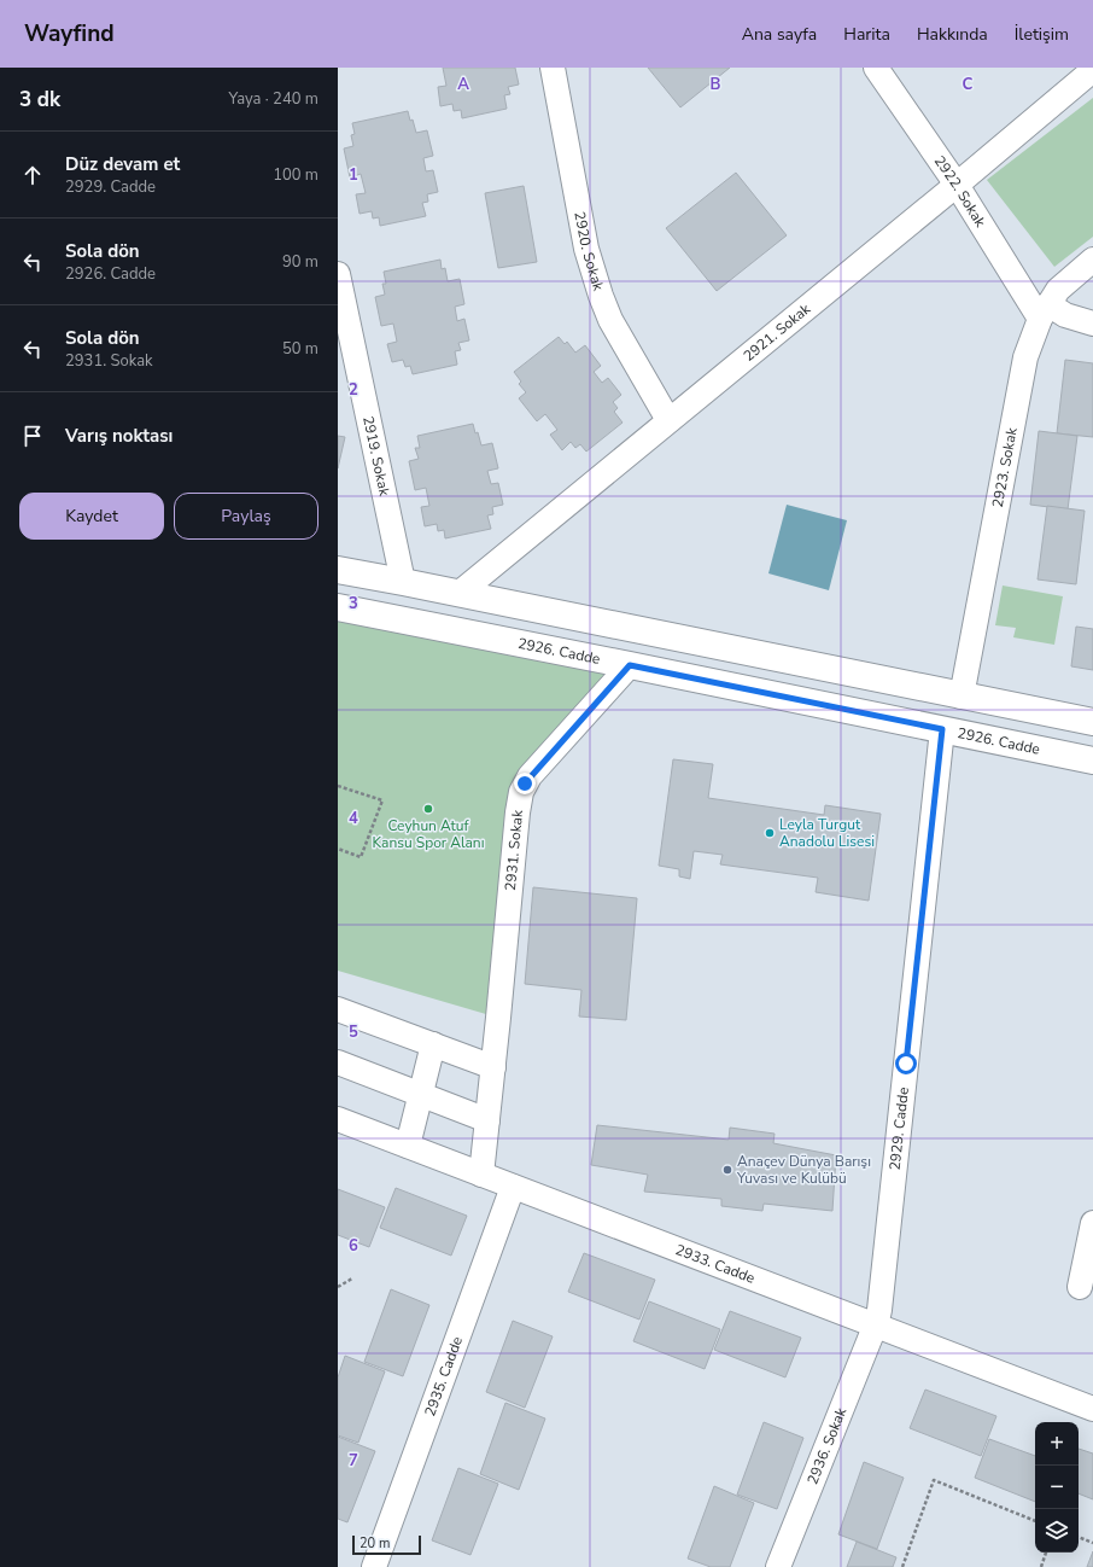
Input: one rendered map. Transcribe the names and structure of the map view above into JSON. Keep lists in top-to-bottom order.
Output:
{
  "streets": {
    "street": [
      "2922. Sokak",
      "2920. Sokak",
      "2921. Sokak",
      "2919. Sokak",
      "2923. Sokak",
      "2926. Cadde",
      "2931. Sokak",
      "2929. Cadde",
      "2933. Cadde",
      "2935. Cadde",
      "2936. Sokak"
    ]
  },
  "crossings": [
    ["2922. Sokak", "2921. Sokak"],
    ["2922. Sokak", "2923. Sokak"],
    ["2920. Sokak", "2921. Sokak"],
    ["2926. Cadde", "2931. Sokak"],
    ["2926. Cadde", "2929. Cadde"],
    ["2931. Sokak", "2933. Cadde"],
    ["2929. Cadde", "2933. Cadde"],
    ["2929. Cadde", "2936. Sokak"],
    ["2933. Cadde", "2935. Cadde"],
    ["2933. Cadde", "2936. Sokak"]
  ],
  "places": ["Ceyhun Atuf Kansu Spor Alanı", "Leyla Turgut Anadolu Lisesi", "Anaçev Dünya Barışı Yuvası ve Kulübü"],
  "scale_bar": "20 m",
  "page": {
    "header": "Wayfind",
    "nav": [
      "Ana sayfa",
      "Harita",
      "Hakkında",
      "İletişim"
    ],
    "heading": ["3 dk", "Yaya · 240 m"],
    "list": [
      ["Düz devam et", "2929. Cadde", "100 m"],
      ["Sola dön", "2926. Cadde", "90 m"],
      ["Sola dön", "2931. Sokak", "50 m"],
      "Varış noktası"
    ],
    "buttons": ["Kaydet", "Paylaş"],
    "map_buttons": ["+", "−"],
    "scale": "20 m"
  },
  "grid": {
    "columns": ["A", "B", "C"],
    "rows": [
      "1",
      "2",
      "3",
      "4",
      "5",
      "6",
      "7"
    ]
  }
}
